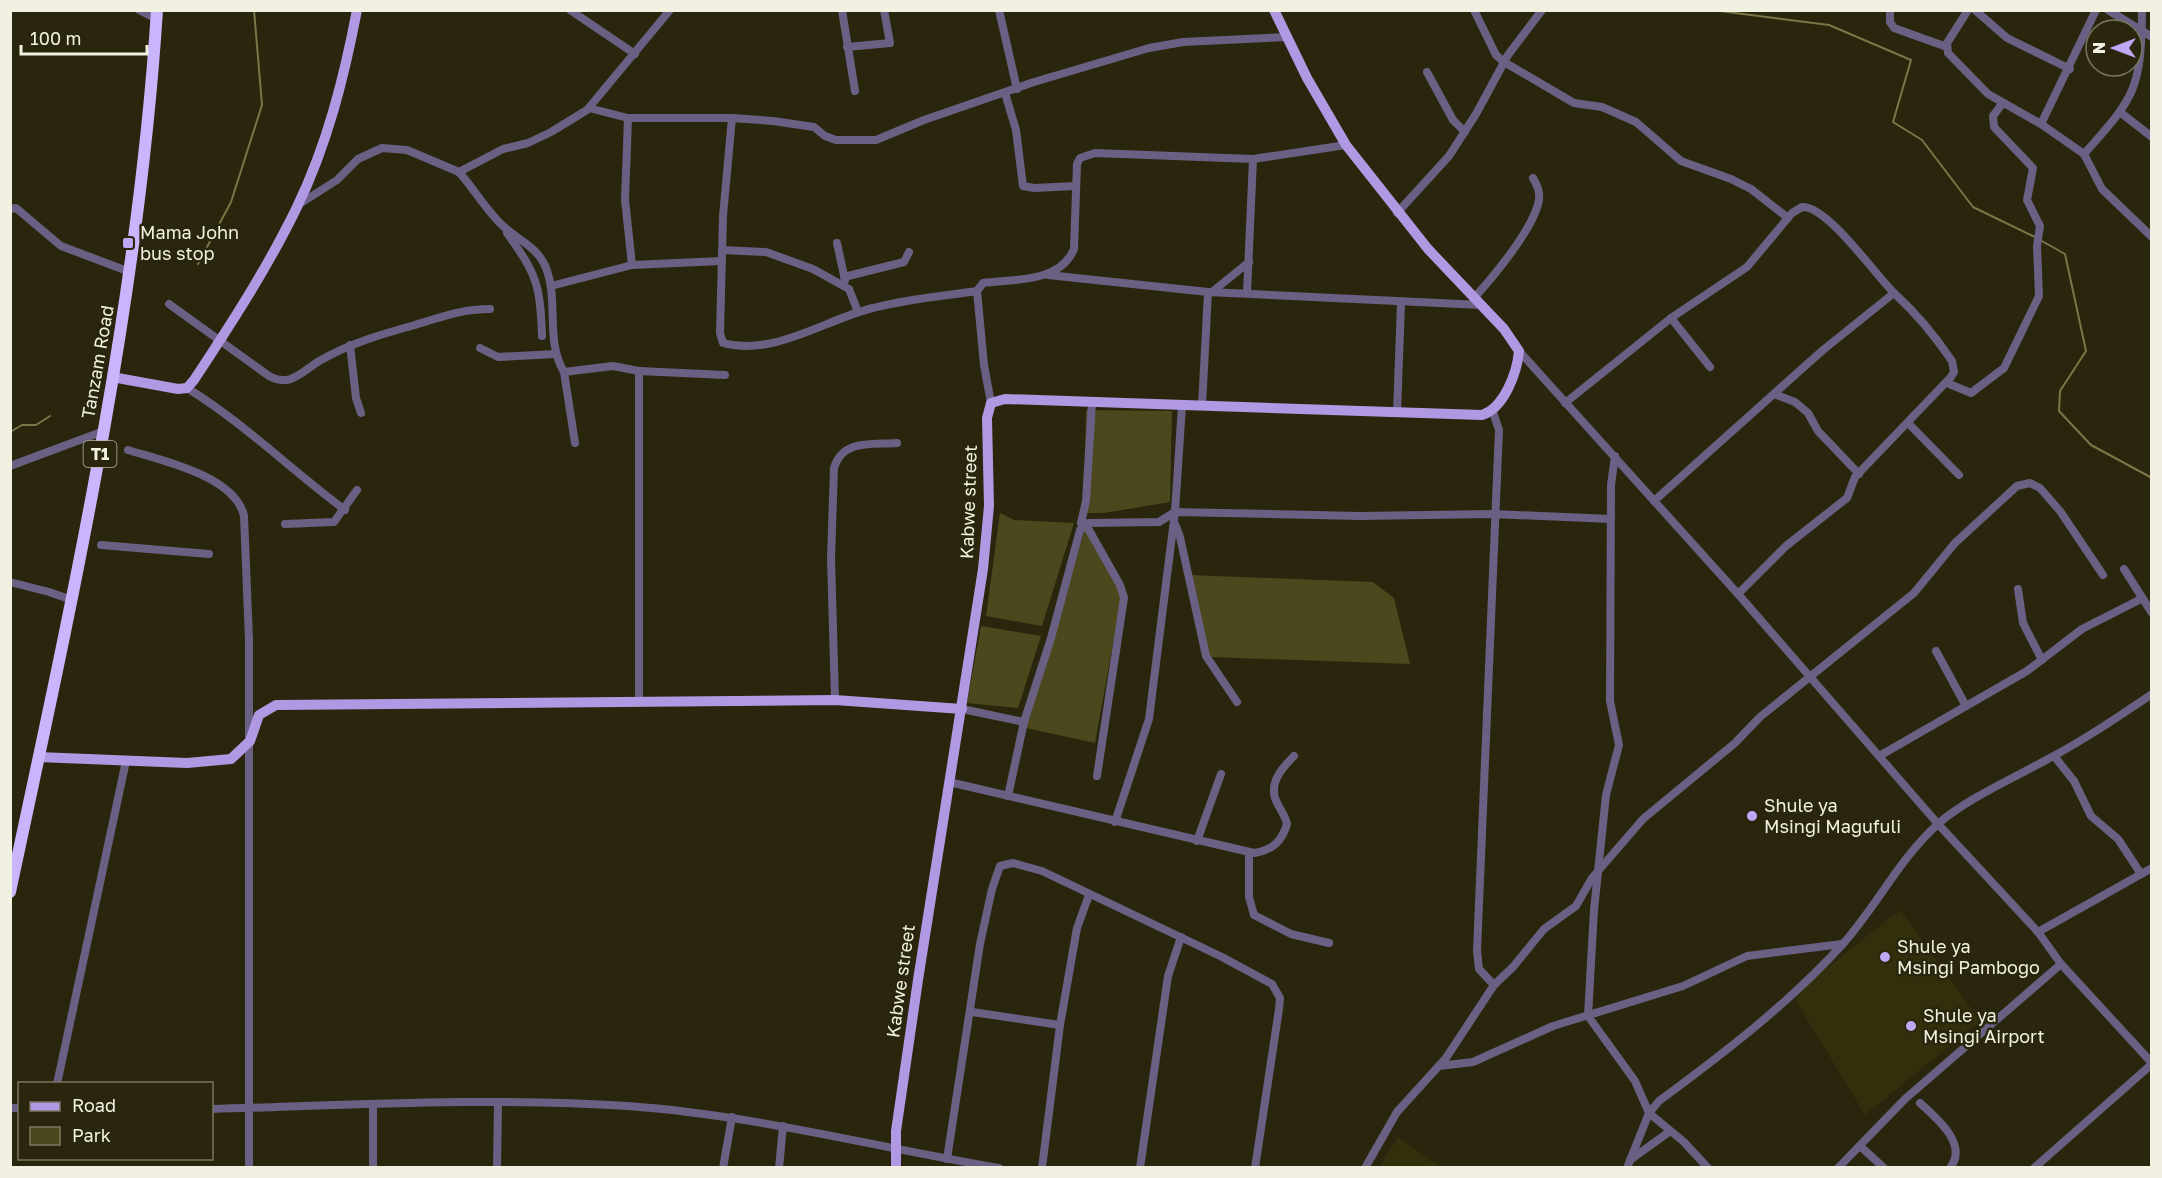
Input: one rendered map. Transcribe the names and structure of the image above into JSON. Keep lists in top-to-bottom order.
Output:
{
  "streets": {
    "highway": ["Tanzam Road", "T1"],
    "main road": ["Kabwe street"]
  },
  "places": {
    "transit": ["Mama John bus stop"],
    "other": ["Shule ya Msingi Magufuli", "Shule ya Msingi Pambogo", "Shule ya Msingi Airport"]
  },
  "legend": ["Road", "Park"],
  "scale_bar": "100 m",
  "north": "left"
}
